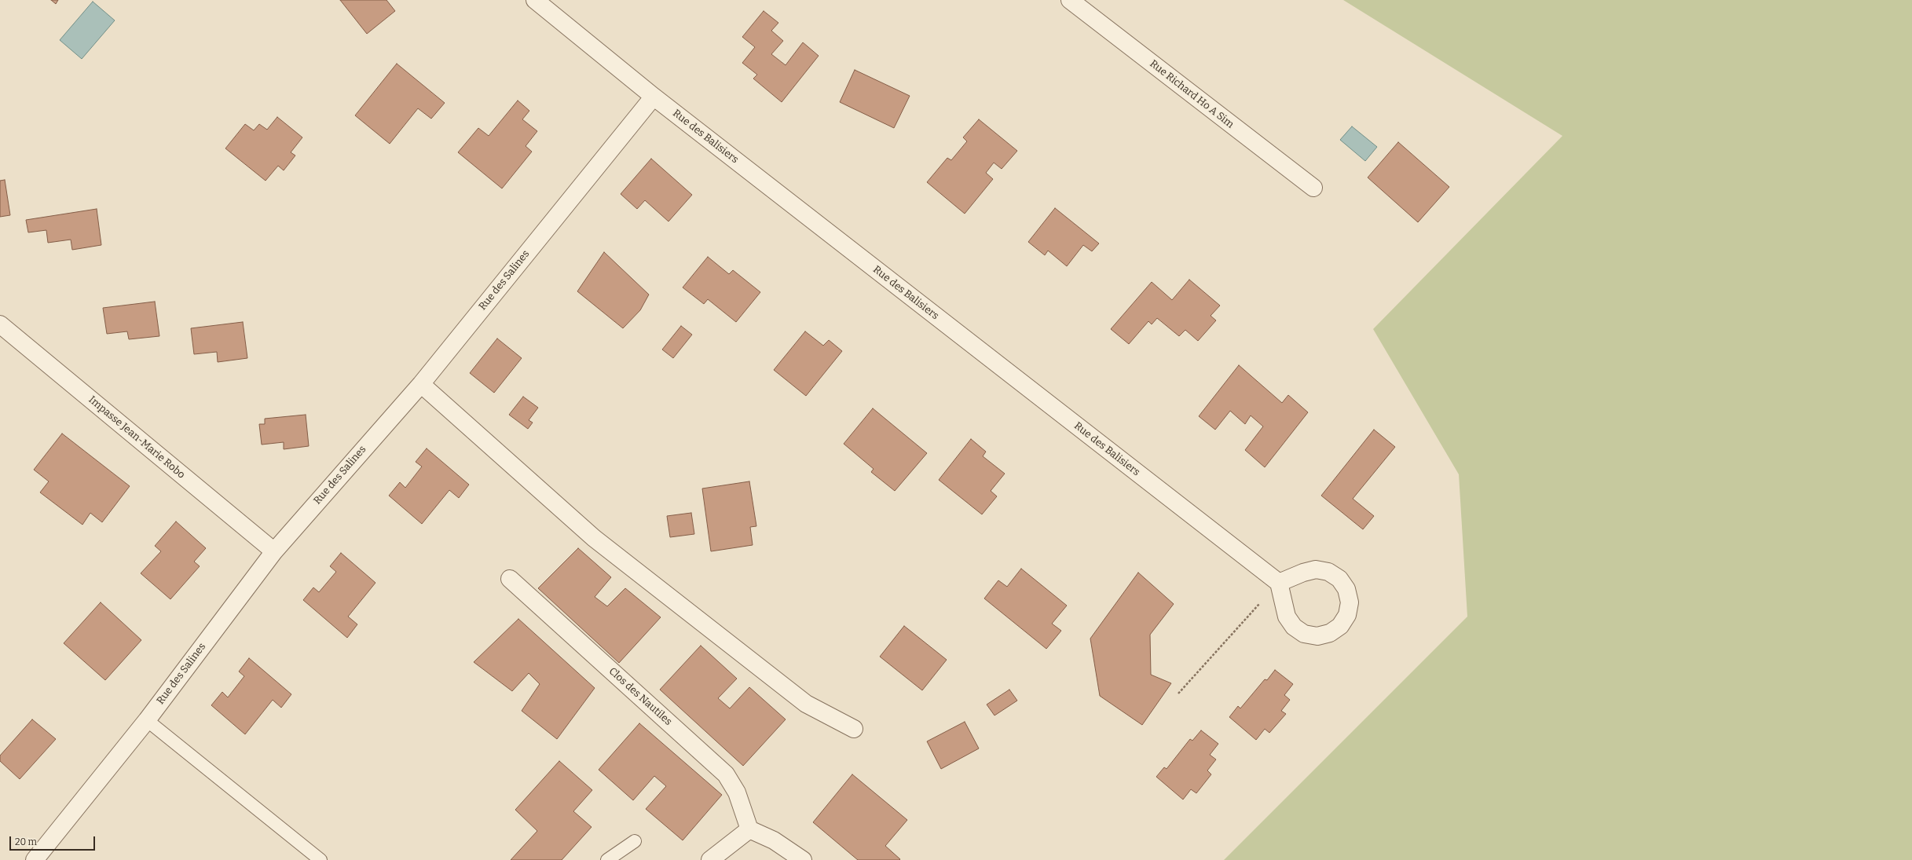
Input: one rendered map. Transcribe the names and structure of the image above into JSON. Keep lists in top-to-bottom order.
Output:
{
  "streets": {
    "street": [
      "Rue Richard Ho A Sim",
      "Rue des Balisiers",
      "Rue des Salines",
      "Impasse Jean-Marie Robo",
      "Clos des Nautiles"
    ]
  },
  "crossings": [
    ["Rue des Balisiers", "Rue des Salines"],
    ["Rue des Salines", "Impasse Jean-Marie Robo"]
  ],
  "scale_bar": "20 m"
}
